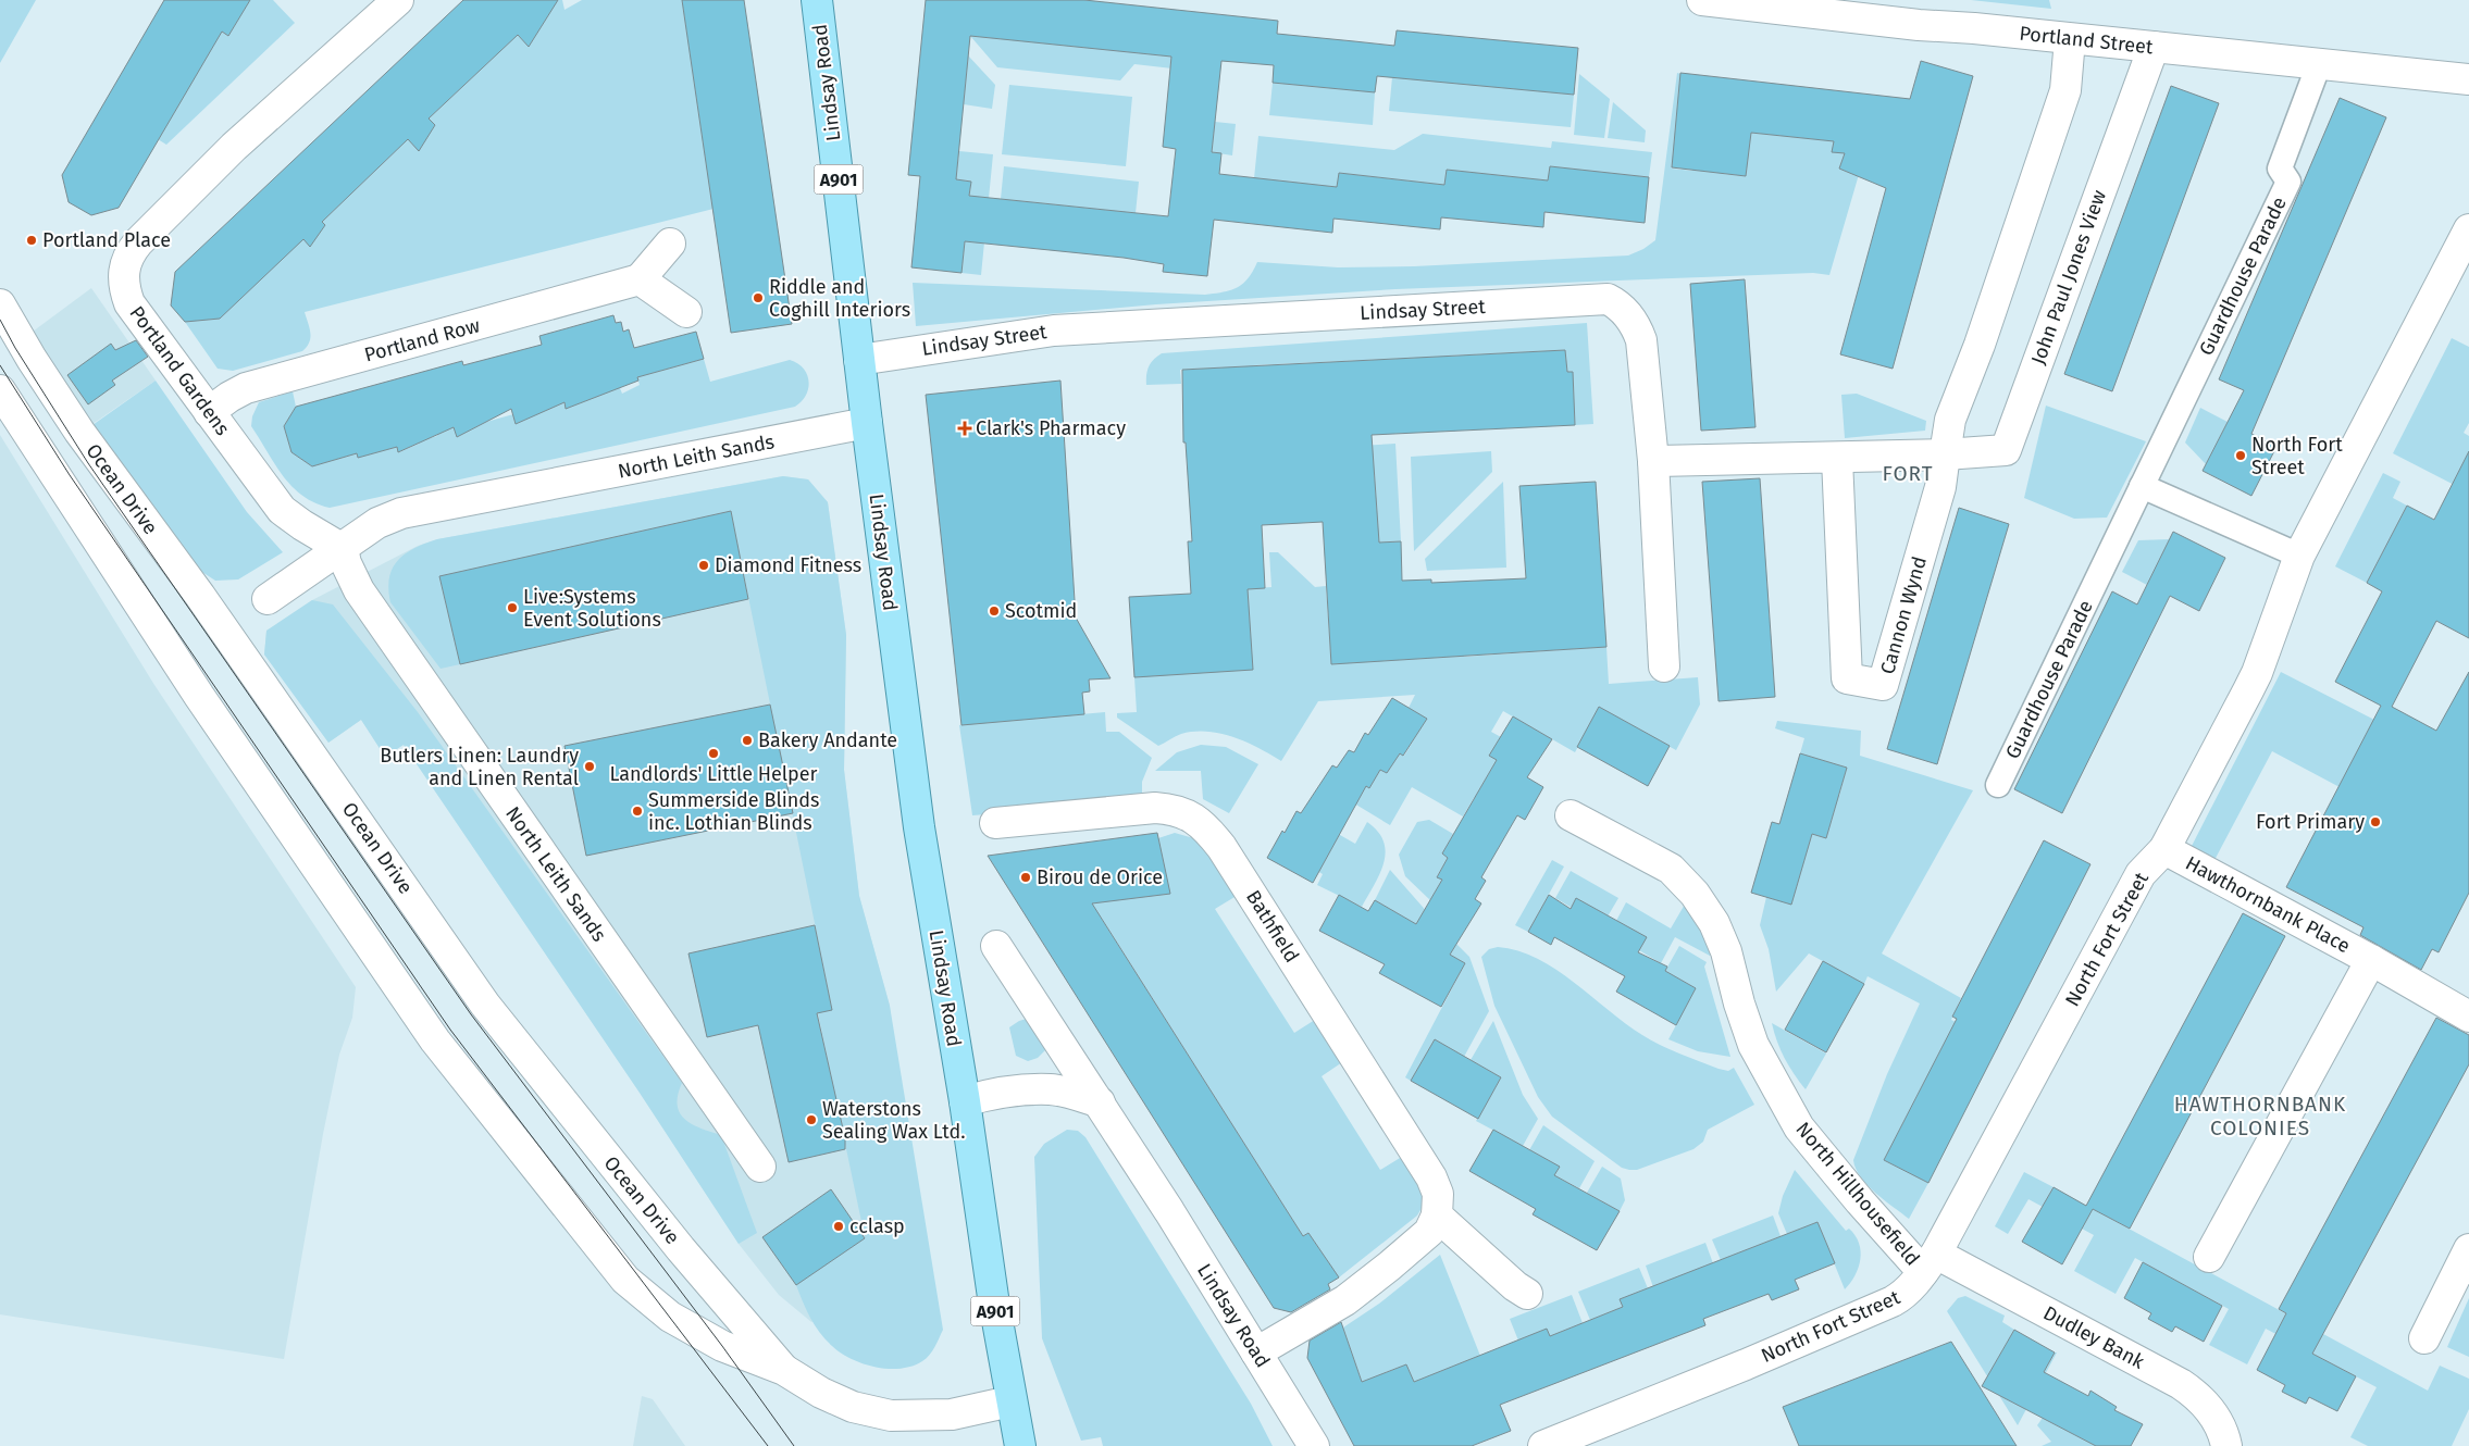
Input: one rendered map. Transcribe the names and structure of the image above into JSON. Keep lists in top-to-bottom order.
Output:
{
  "streets": {
    "main road": ["Lindsay Road", "A901"],
    "street": [
      "Portland Street",
      "Guardhouse Parade",
      "John Paul Jones View",
      "Lindsay Street",
      "Portland Row",
      "Portland Gardens",
      "North Leith Sands",
      "Ocean Drive",
      "Cannon Wynd",
      "Hawthornbank Place",
      "Bathfield",
      "North Fort Street",
      "North Hillhousefield",
      "Dudley Bank"
    ]
  },
  "crossings": [
    ["Portland Street", "Guardhouse Parade"],
    ["Portland Street", "John Paul Jones View"],
    ["Lindsay Road", "Lindsay Street"],
    ["Lindsay Road", "North Leith Sands"],
    ["Lindsay Road", "Ocean Drive"],
    ["John Paul Jones View", "Lindsay Street"],
    ["John Paul Jones View", "Cannon Wynd"],
    ["Portland Row", "Portland Gardens"],
    ["Portland Gardens", "North Leith Sands"],
    ["Hawthornbank Place", "North Fort Street"],
    ["North Fort Street", "North Hillhousefield"],
    ["North Fort Street", "Dudley Bank"],
    ["North Hillhousefield", "Dudley Bank"]
  ],
  "districts": ["FORT", "HAWTHORNBANK COLONIES"],
  "places": {
    "other": [
      "Portland Place",
      "Riddle and Coghill Interiors",
      "North Fort Street",
      "Diamond Fitness",
      "Live:Systems Event Solutions",
      "Scotmid",
      "Bakery Andante",
      "Landlords' Little Helper",
      "Butlers Linen: Laundry and Linen Rental",
      "Summerside Blinds inc. Lothian Blinds",
      "Fort Primary",
      "Birou de Orice",
      "Waterstons Sealing Wax Ltd.",
      "cclasp"
    ],
    "health": ["Clark's Pharmacy"]
  }
}
